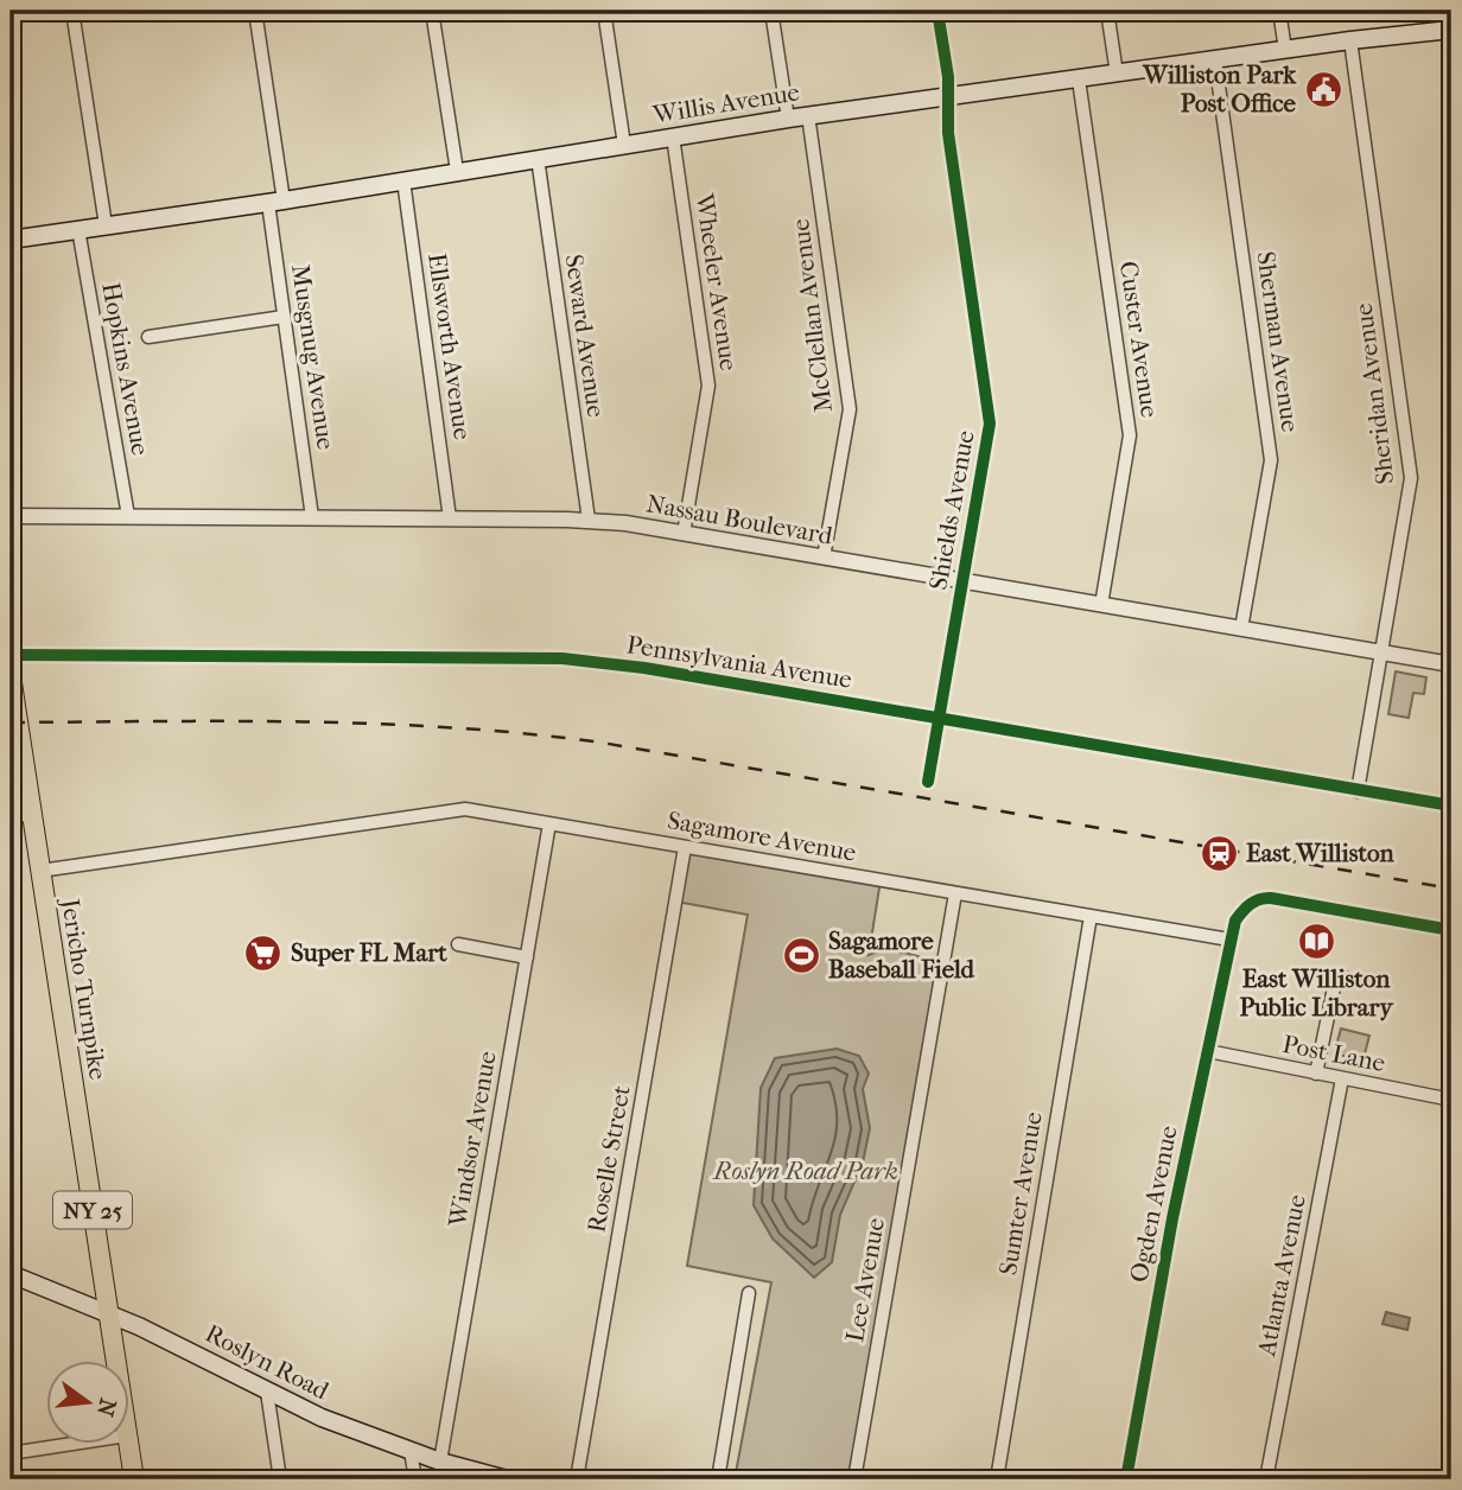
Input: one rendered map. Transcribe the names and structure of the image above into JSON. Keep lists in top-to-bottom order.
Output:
{
  "streets": {
    "main road": [
      "Willis Avenue",
      "Jericho Turnpike",
      "NY 25",
      "Roslyn Road"
    ],
    "street": [
      "Wheeler Avenue",
      "McClellan Avenue",
      "Seward Avenue",
      "Custer Avenue",
      "Sherman Avenue",
      "Ellsworth Avenue",
      "Musgnug Avenue",
      "Hopkins Avenue",
      "Sheridan Avenue",
      "Shields Avenue",
      "Nassau Boulevard",
      "Pennsylvania Avenue",
      "Sagamore Avenue",
      "Post Lane",
      "Windsor Avenue",
      "Roselle Street",
      "Sumter Avenue",
      "Ogden Avenue",
      "Atlanta Avenue",
      "Lee Avenue"
    ]
  },
  "crossings": [
    ["Willis Avenue", "Wheeler Avenue"],
    ["Willis Avenue", "McClellan Avenue"],
    ["Willis Avenue", "Seward Avenue"],
    ["Willis Avenue", "Custer Avenue"],
    ["Willis Avenue", "Sherman Avenue"],
    ["Willis Avenue", "Ellsworth Avenue"],
    ["Willis Avenue", "Musgnug Avenue"],
    ["Willis Avenue", "Hopkins Avenue"],
    ["Willis Avenue", "Sheridan Avenue"],
    ["Willis Avenue", "Shields Avenue"],
    ["Wheeler Avenue", "Nassau Boulevard"],
    ["McClellan Avenue", "Nassau Boulevard"],
    ["Seward Avenue", "Nassau Boulevard"],
    ["Custer Avenue", "Nassau Boulevard"],
    ["Sherman Avenue", "Nassau Boulevard"],
    ["Ellsworth Avenue", "Nassau Boulevard"],
    ["Musgnug Avenue", "Nassau Boulevard"],
    ["Hopkins Avenue", "Nassau Boulevard"],
    ["Sheridan Avenue", "Nassau Boulevard"],
    ["Sheridan Avenue", "Pennsylvania Avenue"],
    ["Shields Avenue", "Nassau Boulevard"],
    ["Shields Avenue", "Pennsylvania Avenue"],
    ["Sagamore Avenue", "Jericho Turnpike"],
    ["Sagamore Avenue", "Windsor Avenue"],
    ["Sagamore Avenue", "Roselle Street"],
    ["Sagamore Avenue", "Sumter Avenue"],
    ["Sagamore Avenue", "Ogden Avenue"],
    ["Sagamore Avenue", "Lee Avenue"],
    ["Jericho Turnpike", "NY 25"],
    ["Jericho Turnpike", "Roslyn Road"],
    ["Post Lane", "Ogden Avenue"],
    ["Post Lane", "Atlanta Avenue"],
    ["Windsor Avenue", "Roslyn Road"],
    ["NY 25", "Roslyn Road"]
  ],
  "parks": ["Roslyn Road Park"],
  "places": {
    "public building": ["Williston Park Post Office"],
    "station": ["East Williston"],
    "library": ["East Williston Public Library"],
    "supermarket": ["Super FL Mart"],
    "sports": ["Sagamore Baseball Field"]
  },
  "north": "right"
}
